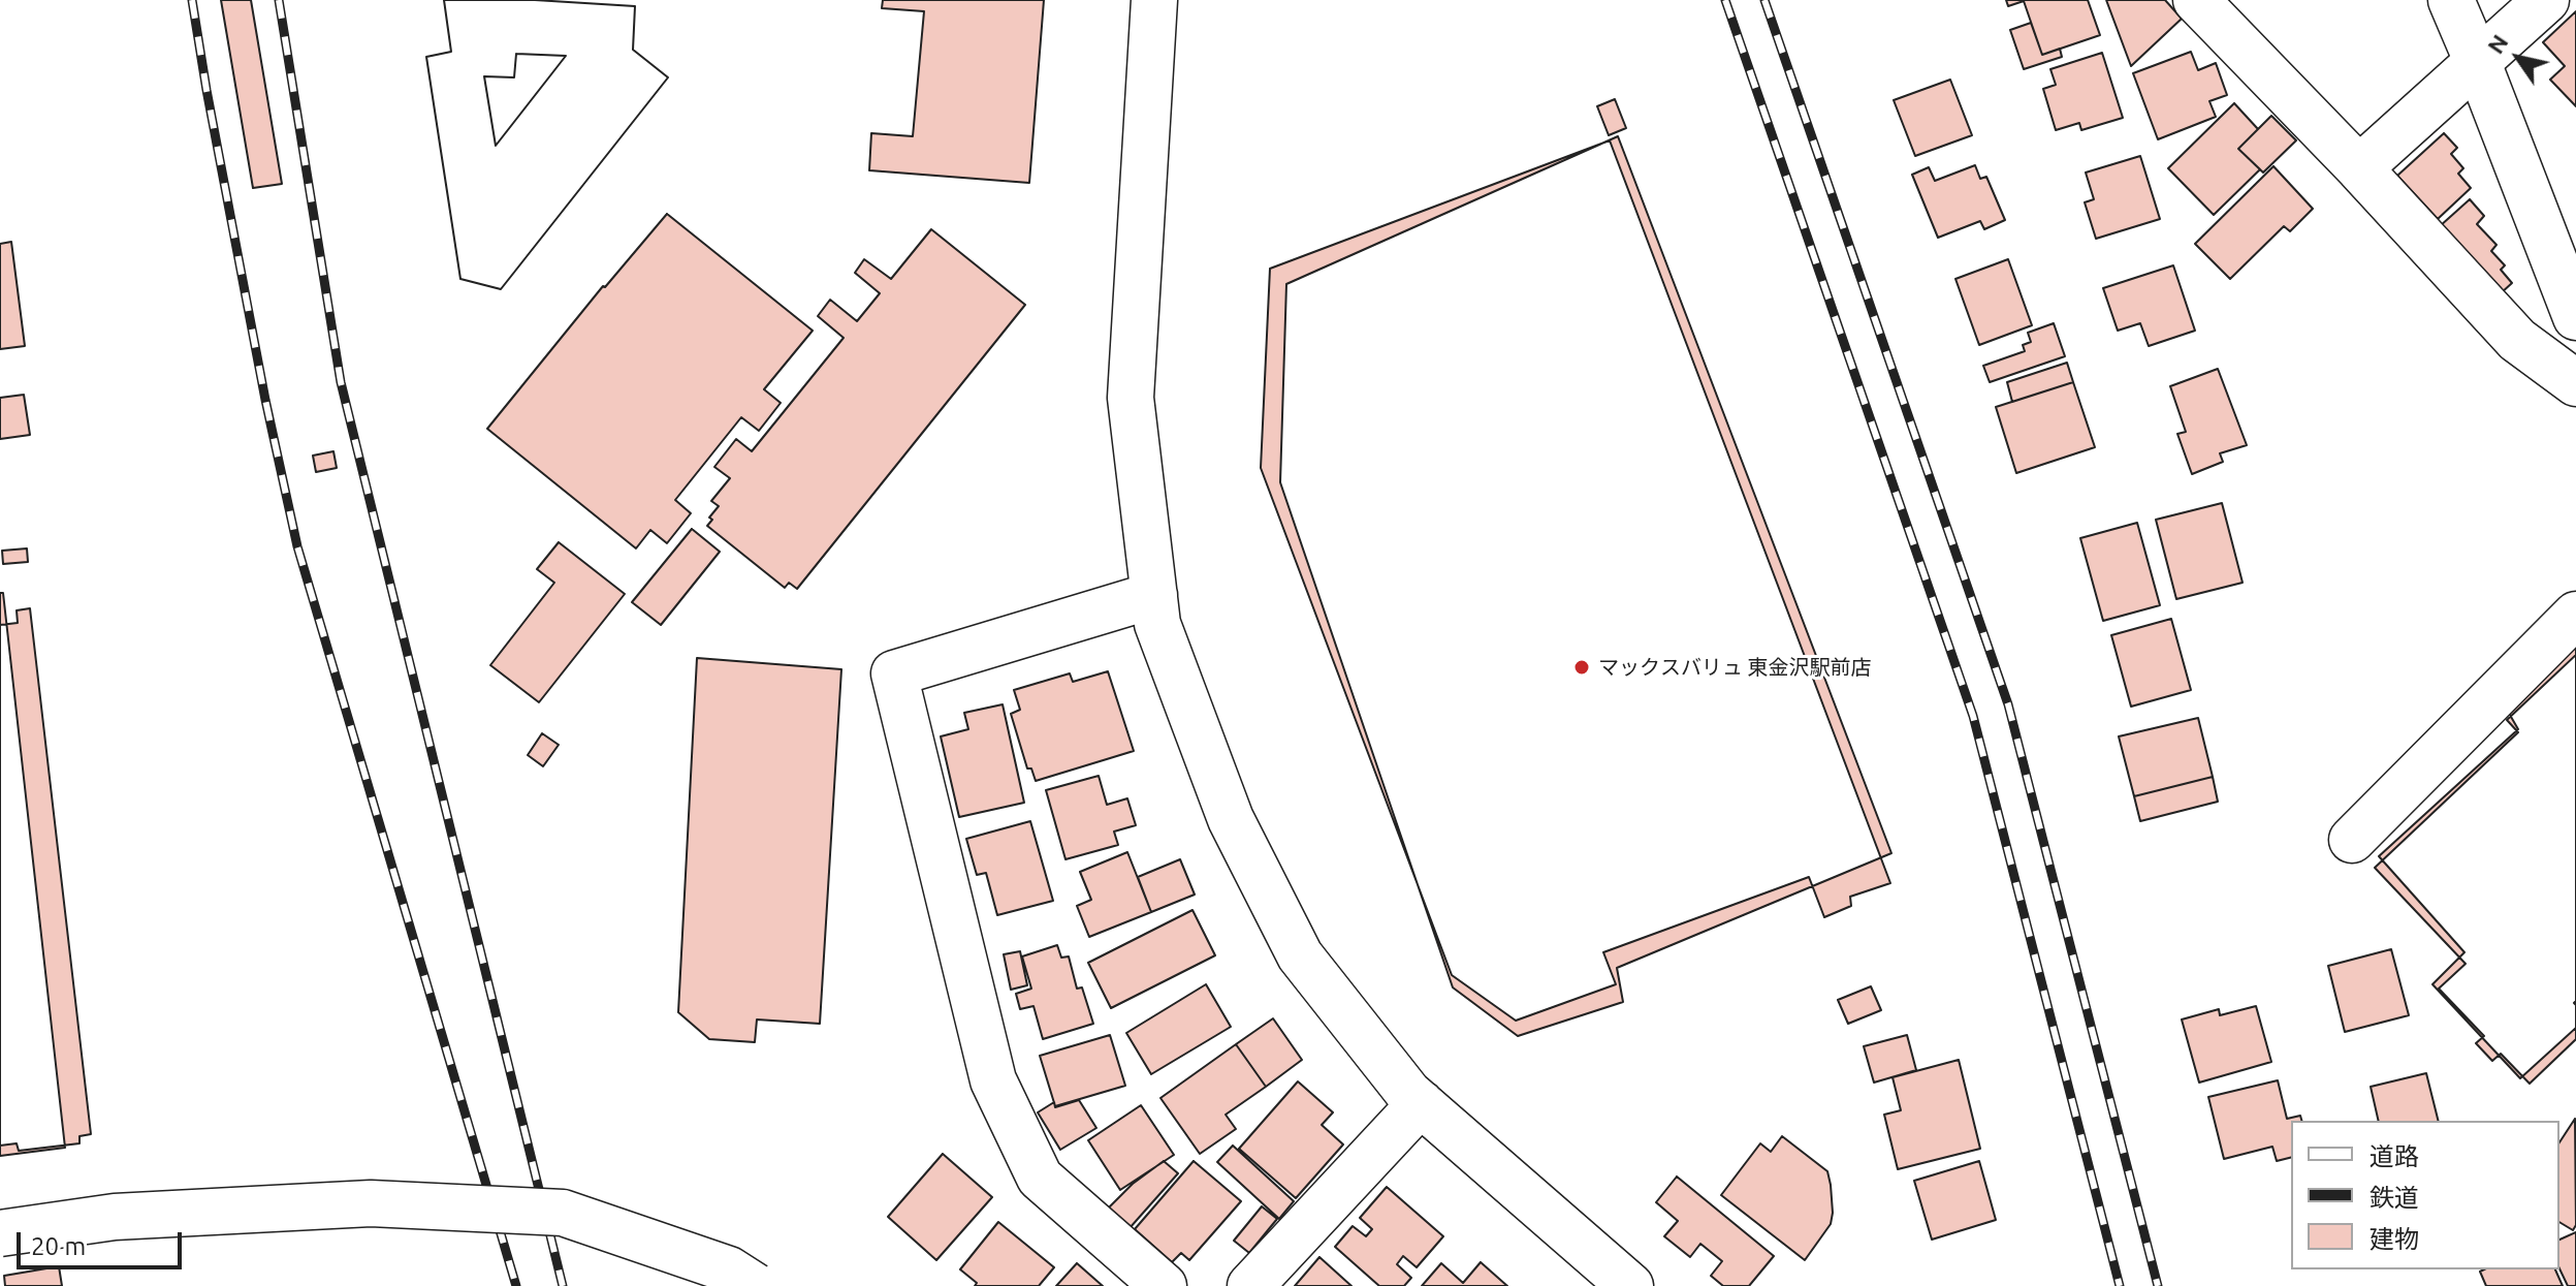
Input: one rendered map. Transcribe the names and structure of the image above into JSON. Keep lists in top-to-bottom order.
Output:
{
  "places": ["マックスバリュ 東金沢駅前店"],
  "legend": ["道路", "鉄道", "建物"],
  "scale_bar": "20 m",
  "north": "top left"
}
